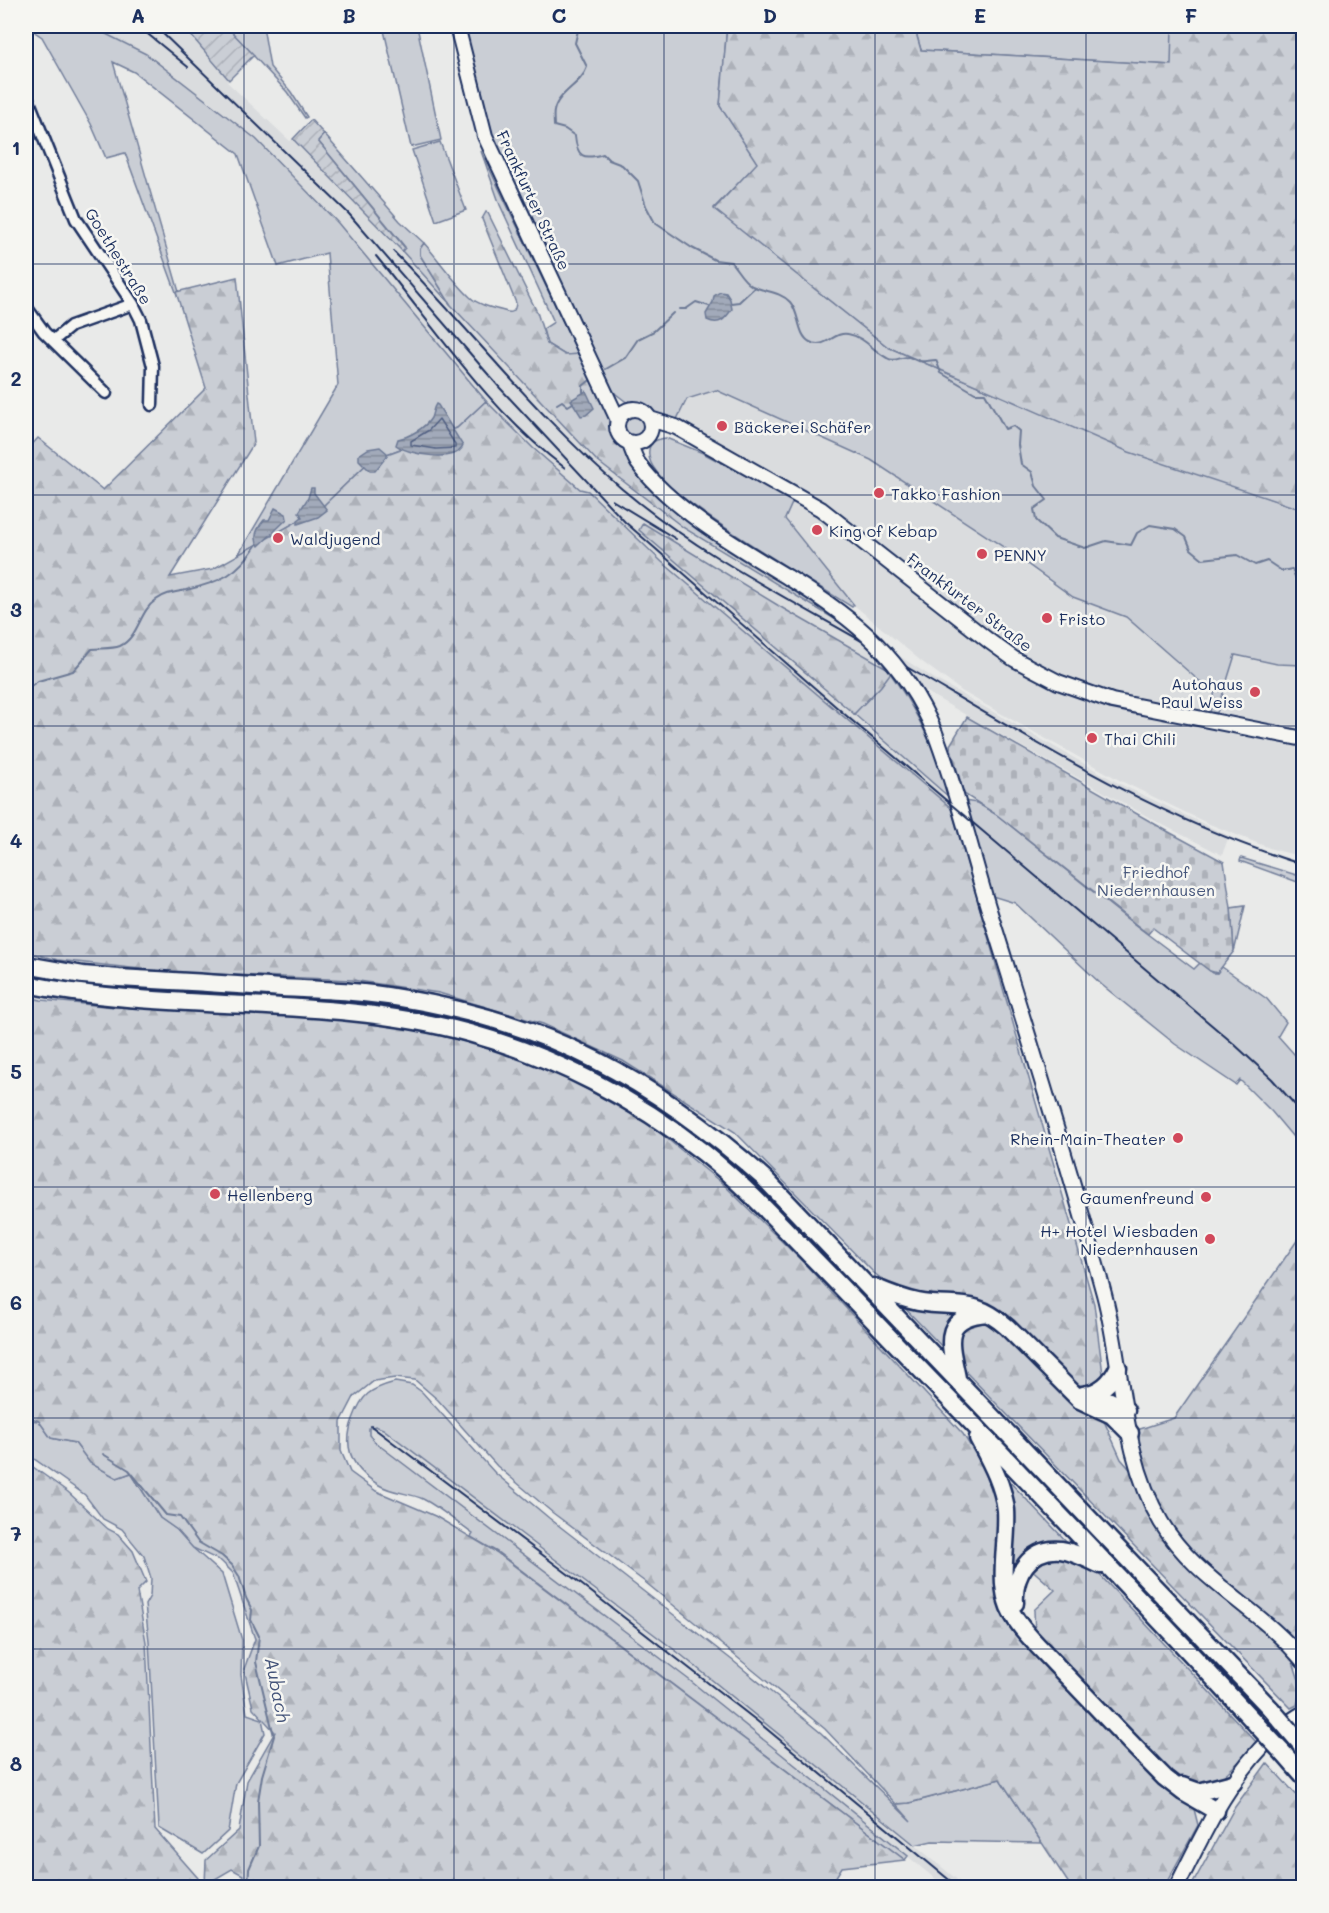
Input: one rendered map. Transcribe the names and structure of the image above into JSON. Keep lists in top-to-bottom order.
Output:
{
  "streets": {
    "main road": ["Frankfurter Straße"],
    "street": ["Goethestraße"]
  },
  "water": ["Aubach"],
  "parks": ["Friedhof Niedernhausen"],
  "places": [
    "Bäckerei Schäfer",
    "Takko Fashion",
    "King of Kebap",
    "Waldjugend",
    "PENNY",
    "Fristo",
    "Autohaus Paul Weiss",
    "Thai Chili",
    "Rhein-Main-Theater",
    "Hellenberg",
    "Gaumenfreund",
    "H+ Hotel Wiesbaden Niedernhausen"
  ],
  "grid": {
    "columns": [
      "A",
      "B",
      "C",
      "D",
      "E",
      "F"
    ],
    "rows": [
      "1",
      "2",
      "3",
      "4",
      "5",
      "6",
      "7",
      "8"
    ]
  }
}
